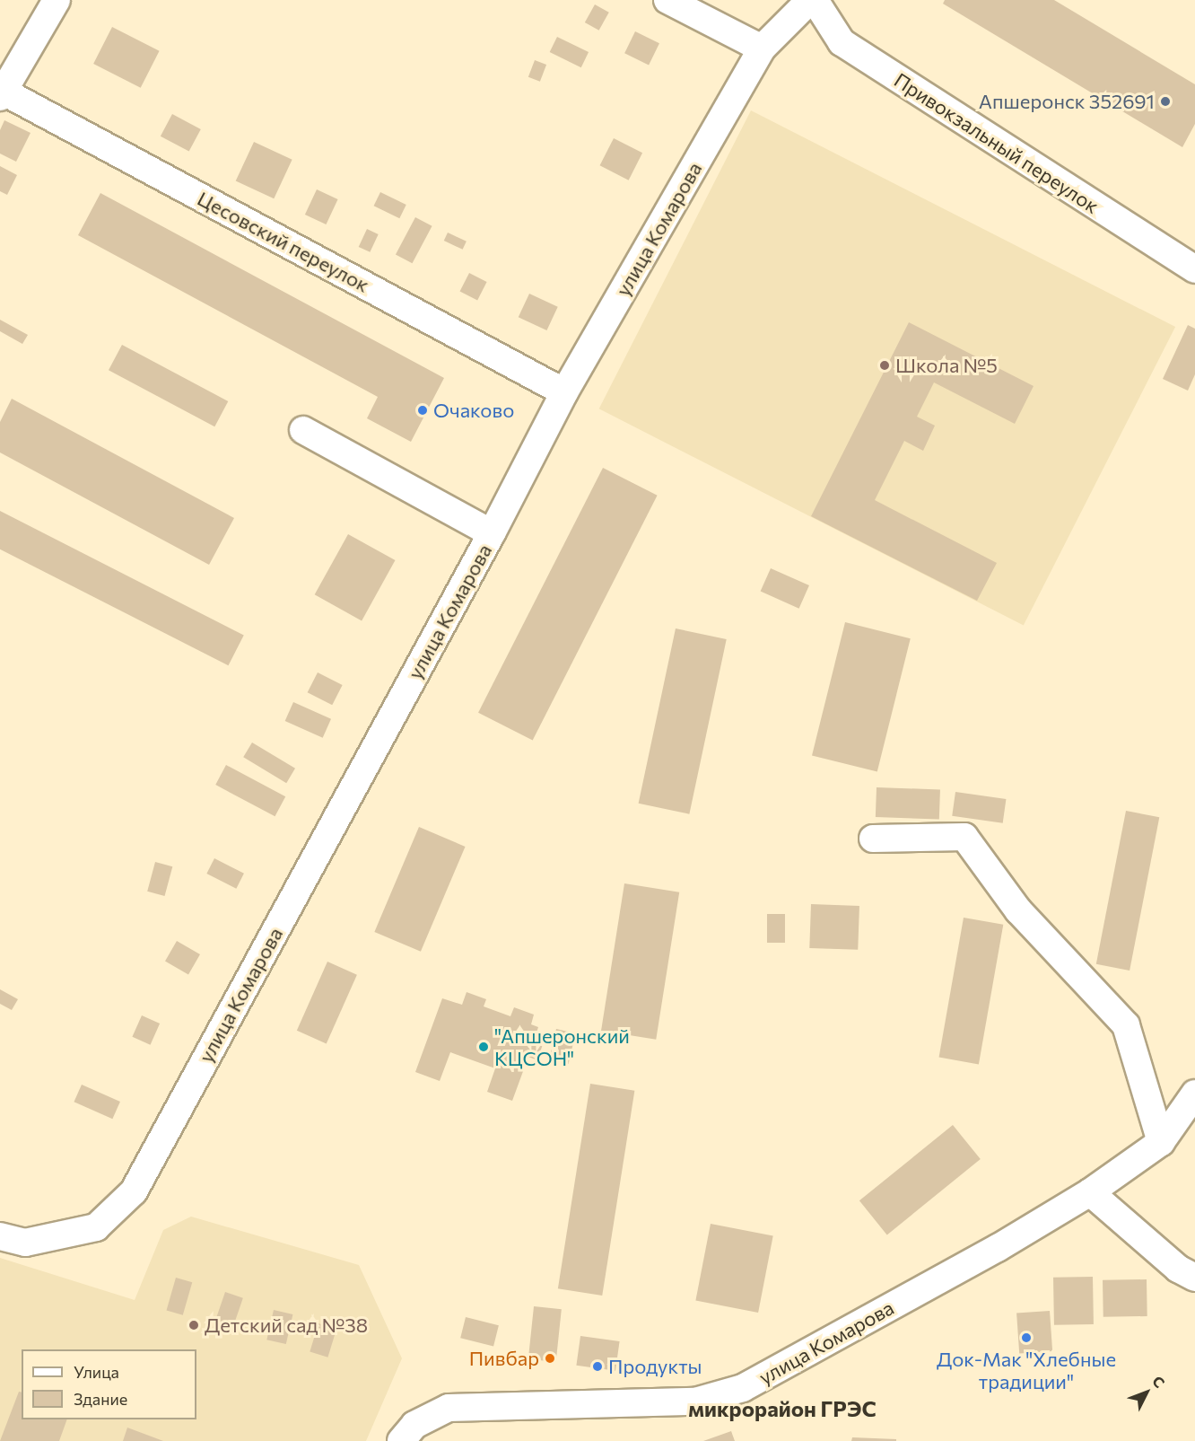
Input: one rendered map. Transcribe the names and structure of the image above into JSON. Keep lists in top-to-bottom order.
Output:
{
  "streets": {
    "street": ["Привокзальный переулок", "улица Комарова", "Цесовский переулок"]
  },
  "crossings": [
    ["улица Комарова", "Цесовский переулок"]
  ],
  "districts": ["микрорайон ГРЭС"],
  "places": [
    "Апшеронск 352691",
    "Школа №5",
    "Очаково",
    "\"Апшеронский КЦСОН\"",
    "Детский сад №38",
    "Док-Мак \"Хлебные традиции\"",
    "Пивбар",
    "Продукты"
  ],
  "legend": ["Улица", "Здание"],
  "north": "top right"
}
